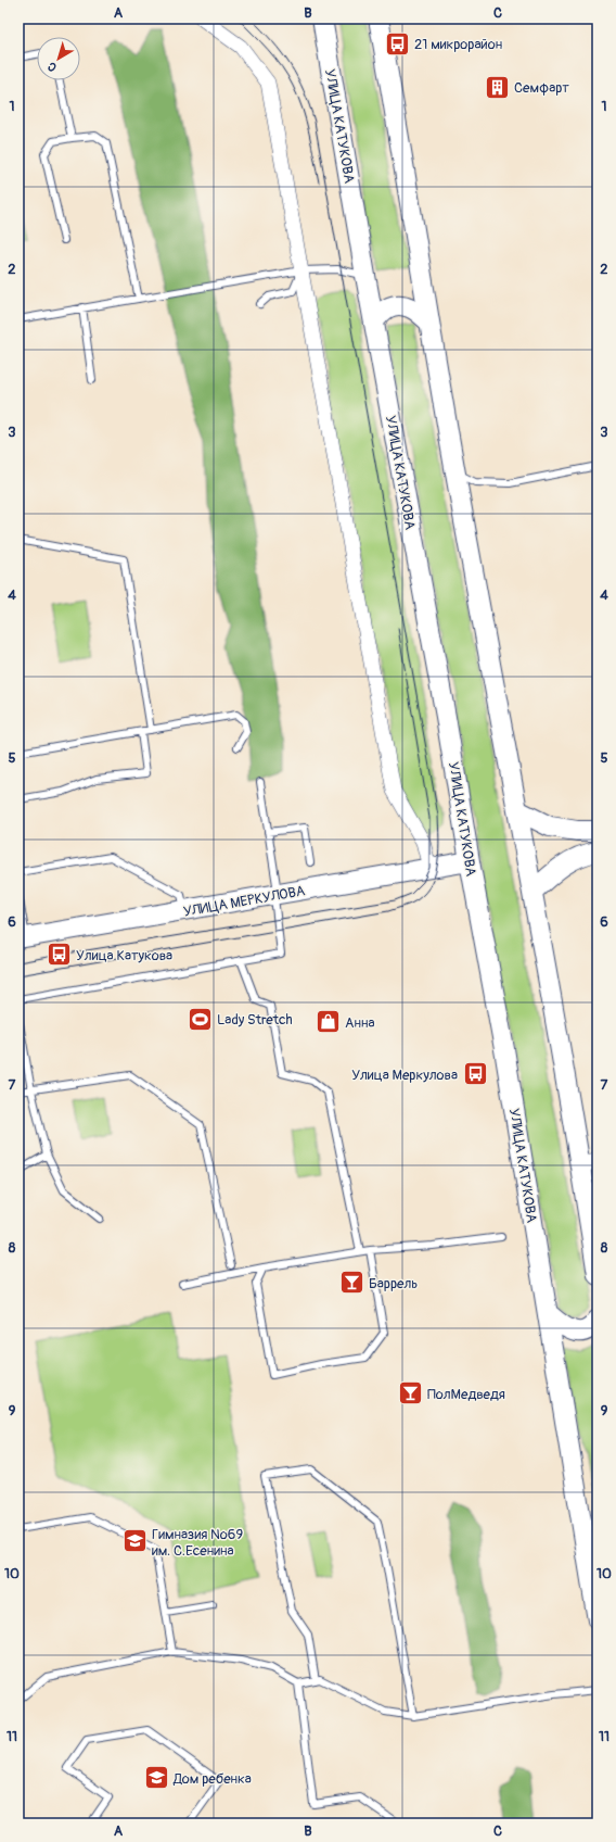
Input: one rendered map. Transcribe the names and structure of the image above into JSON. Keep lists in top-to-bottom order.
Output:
{
  "streets": {
    "main road": ["УЛИЦА КАТУКОВА", "УЛИЦА МЕРКУЛОВА"]
  },
  "crossings": [
    ["УЛИЦА КАТУКОВА", "УЛИЦА МЕРКУЛОВА"]
  ],
  "places": {
    "bus stop": ["21 микрорайон", "Улица Катукова", "Улица Меркулова"],
    "building": ["Семфарт"],
    "sports": ["Lady Stretch"],
    "shop": ["Анна"],
    "bar": ["Баррель", "ПолМедведя"],
    "school or university": ["Гимназия №69 им. С.Есенина", "Дом ребенка"]
  },
  "north": "bottom left",
  "grid": {
    "columns": ["A", "B", "C"],
    "rows": [
      "1",
      "2",
      "3",
      "4",
      "5",
      "6",
      "7",
      "8",
      "9",
      "10",
      "11"
    ]
  }
}
